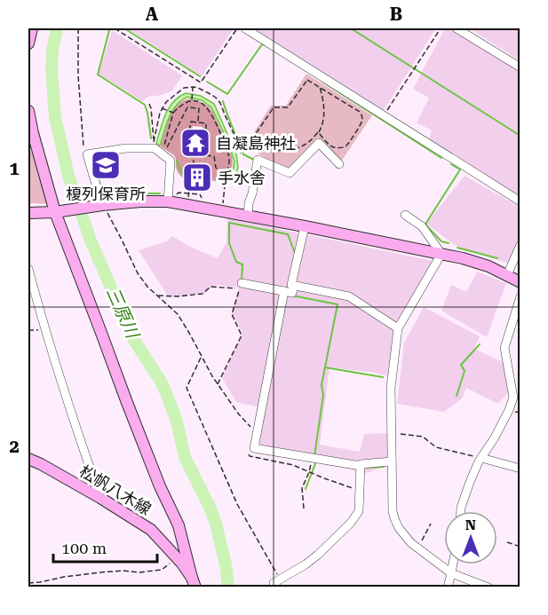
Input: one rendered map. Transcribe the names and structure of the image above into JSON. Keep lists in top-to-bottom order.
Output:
{
  "streets": {
    "street": ["松帆八木線"]
  },
  "water": ["三原川"],
  "places": {
    "temple": ["自凝島神社"],
    "school or university": ["榎列保育所"],
    "building": ["手水舎"]
  },
  "scale_bar": "100 m",
  "north": "top",
  "grid": {
    "columns": ["A", "B"],
    "rows": ["1", "2"]
  }
}
